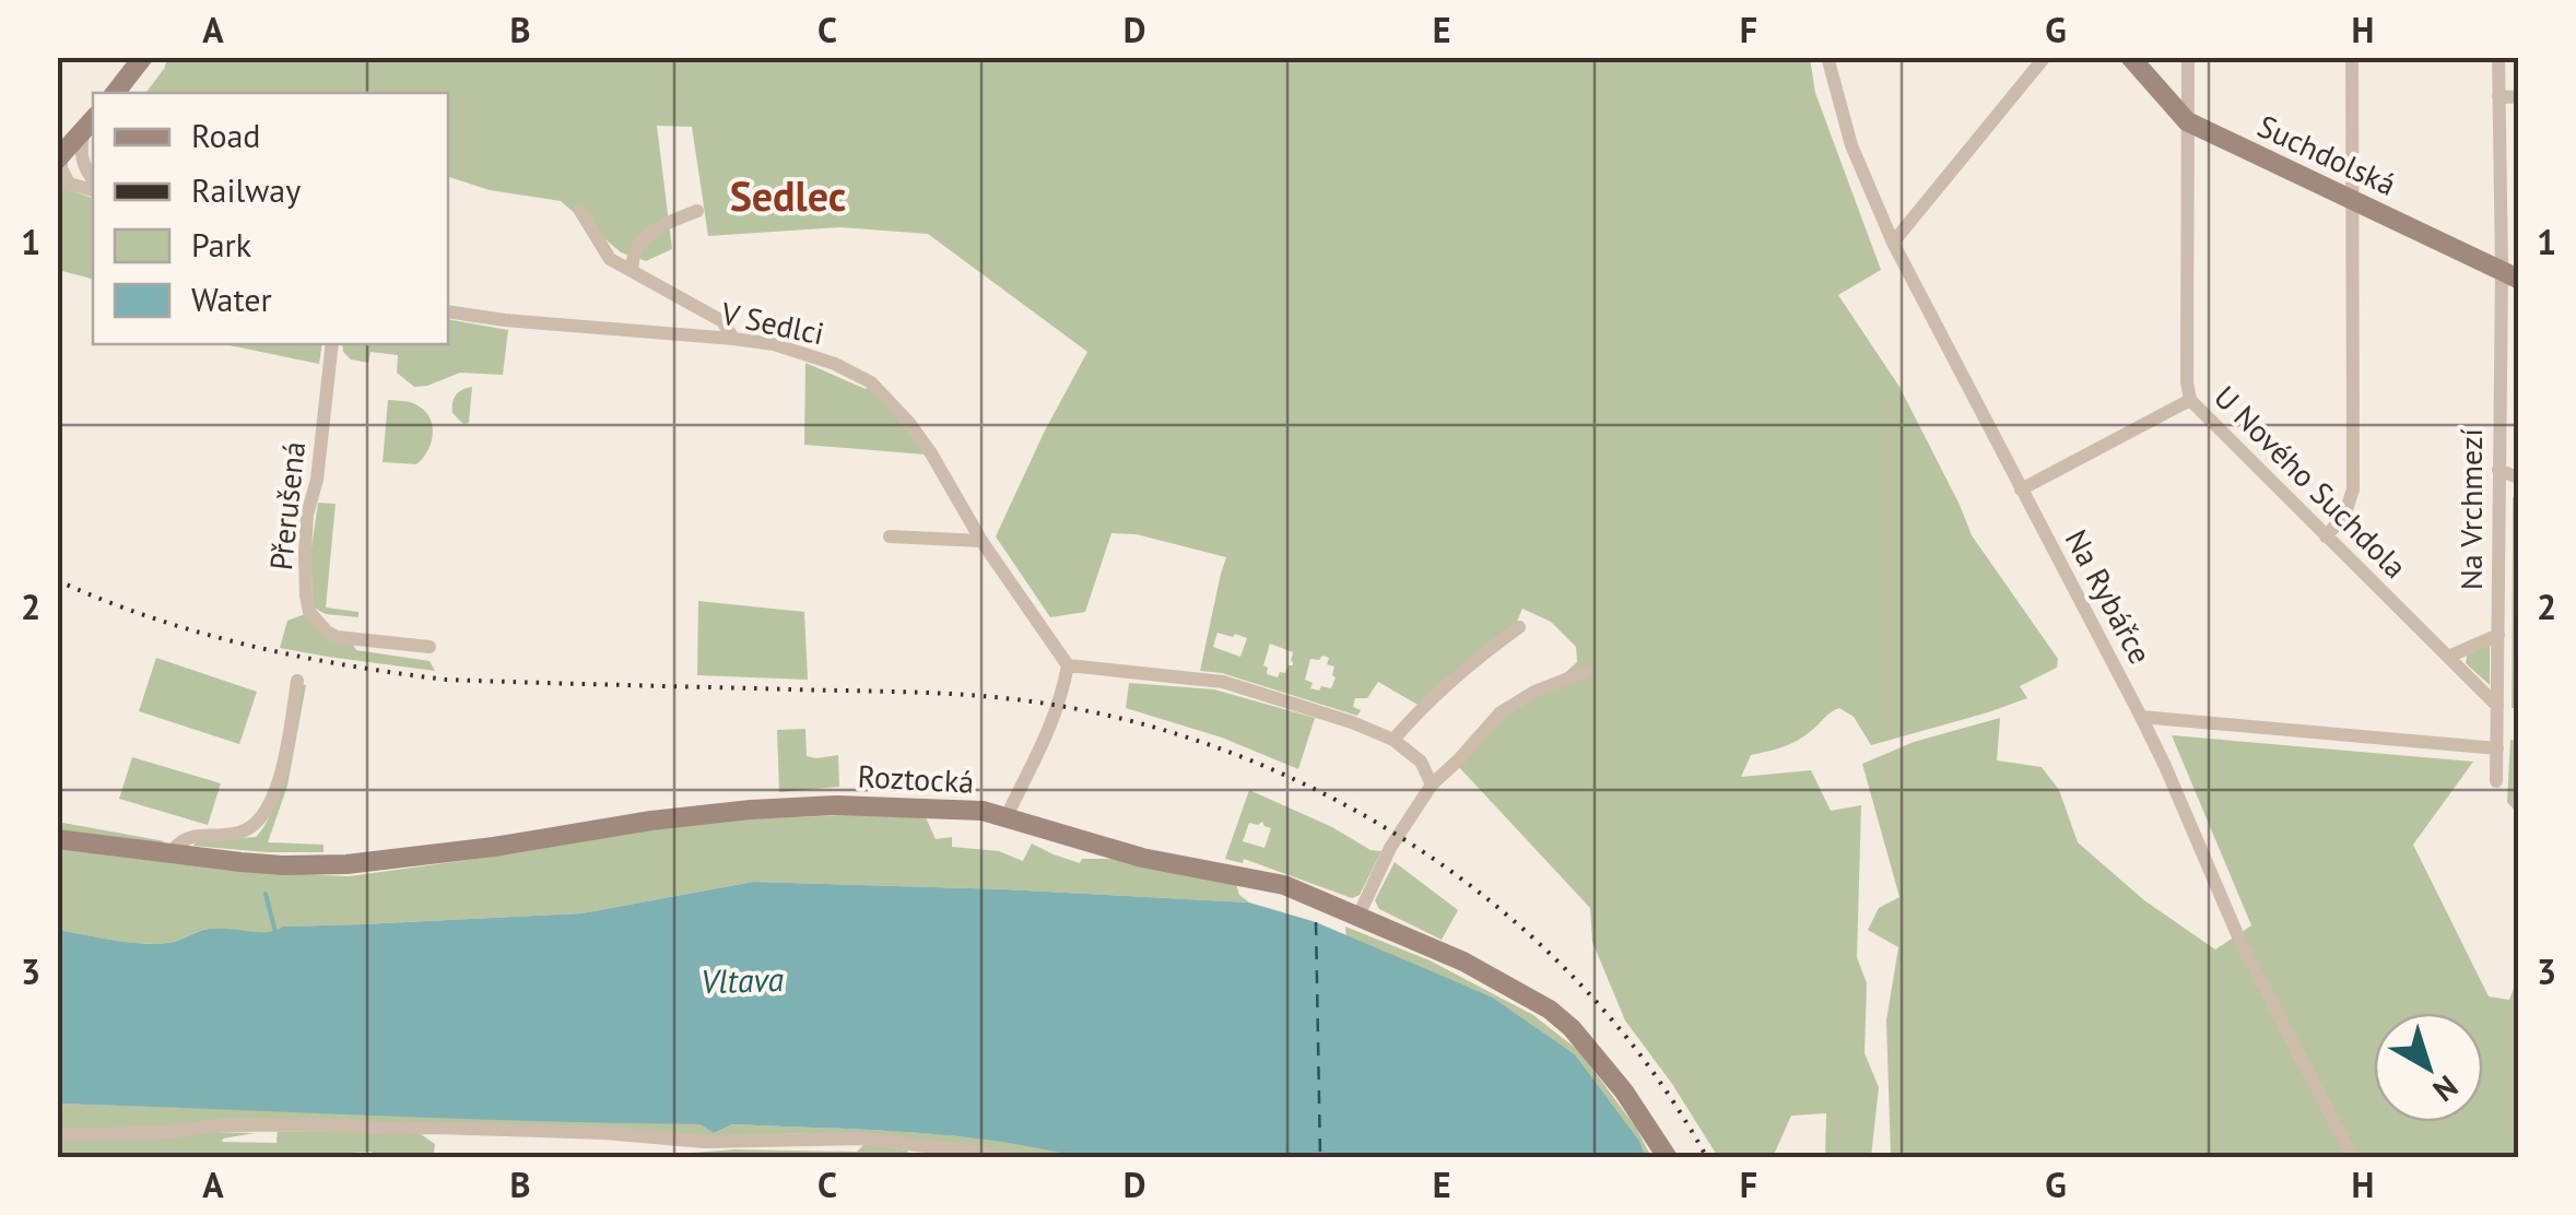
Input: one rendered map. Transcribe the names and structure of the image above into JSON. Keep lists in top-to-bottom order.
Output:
{
  "streets": {
    "main road": ["Suchdolská", "Roztocká"],
    "street": [
      "V Sedlci",
      "U Nového Suchdola",
      "Přerušená",
      "Na Vrchmezí",
      "Na Rybářce"
    ]
  },
  "crossings": [
    ["Suchdolská", "U Nového Suchdola"],
    ["Suchdolská", "Na Vrchmezí"],
    ["U Nového Suchdola", "Na Vrchmezí"]
  ],
  "districts": ["Sedlec"],
  "water": ["Vltava"],
  "legend": [
    "Road",
    "Railway",
    "Park",
    "Water"
  ],
  "north": "bottom right",
  "grid": {
    "columns": [
      "A",
      "B",
      "C",
      "D",
      "E",
      "F",
      "G",
      "H"
    ],
    "rows": ["1", "2", "3"]
  }
}
